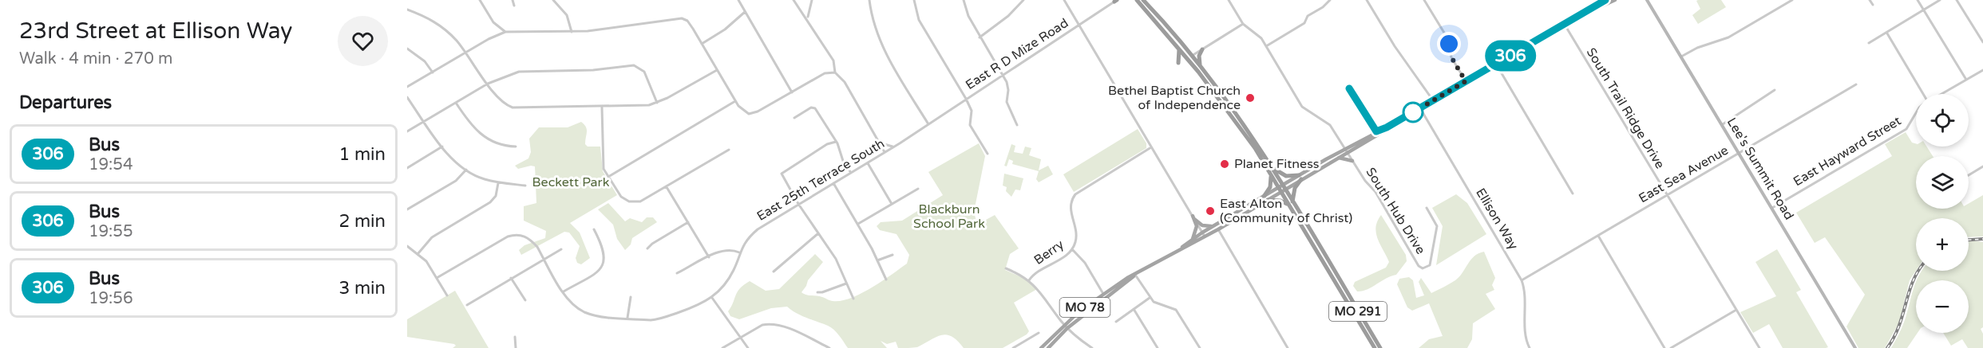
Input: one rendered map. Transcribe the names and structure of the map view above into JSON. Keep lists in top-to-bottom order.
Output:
{
  "streets": {
    "highway": ["MO 291"],
    "main road": ["Lee's Summit Road", "MO 78"],
    "street": [
      "East R D Mize Road",
      "South Trail Ridge Drive",
      "East Hayward Street",
      "East Sea Avenue",
      "East 25th Terrace South",
      "South Hub Drive",
      "Ellison Way",
      "Berry"
    ]
  },
  "crossings": [
    ["East R D Mize Road", "East 25th Terrace South"],
    ["East R D Mize Road", "Berry"],
    ["East R D Mize Road", "MO 78"],
    ["South Trail Ridge Drive", "East Sea Avenue"],
    ["South Trail Ridge Drive", "MO 78"],
    ["East Hayward Street", "Lee's Summit Road"],
    ["Lee's Summit Road", "East Sea Avenue"],
    ["East Sea Avenue", "Ellison Way"],
    ["South Hub Drive", "MO 78"],
    ["Ellison Way", "MO 78"],
    ["MO 78", "MO 291"]
  ],
  "parks": ["Beckett Park", "Blackburn School Park"],
  "places": ["Bethel Baptist Church of Independence", "Planet Fitness", "East Alton (Community of Christ)"],
  "lines": ["bus line 306"],
  "page": {
    "heading": [
      ["23rd Street at Ellison Way", "Walk · 4 min · 270 m"],
      "Departures"
    ],
    "on_map": "306",
    "map_buttons": ["+", "−"],
    "list": [
      {
        "mark": "306",
        "name": "Bus",
        "note": "19:54",
        "value": "1 min"
      },
      {
        "mark": "306",
        "name": "Bus",
        "note": "19:55",
        "value": "2 min"
      },
      {
        "mark": "306",
        "name": "Bus",
        "note": "19:56",
        "value": "3 min"
      }
    ]
  }
}
